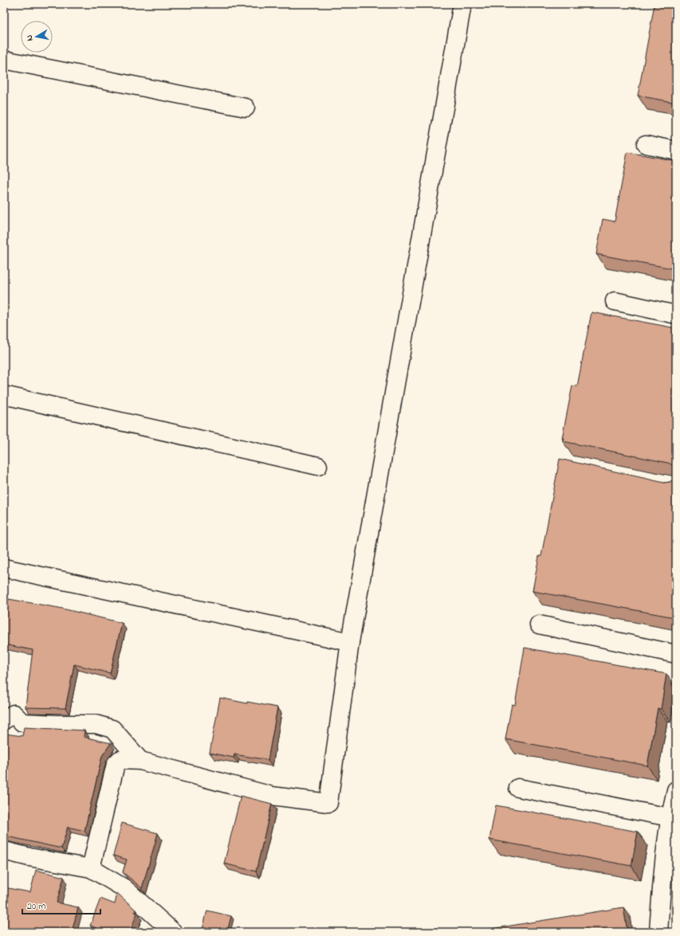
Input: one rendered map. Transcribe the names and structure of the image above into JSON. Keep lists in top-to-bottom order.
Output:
{
  "scale_bar": "20 m",
  "north": "left"
}
